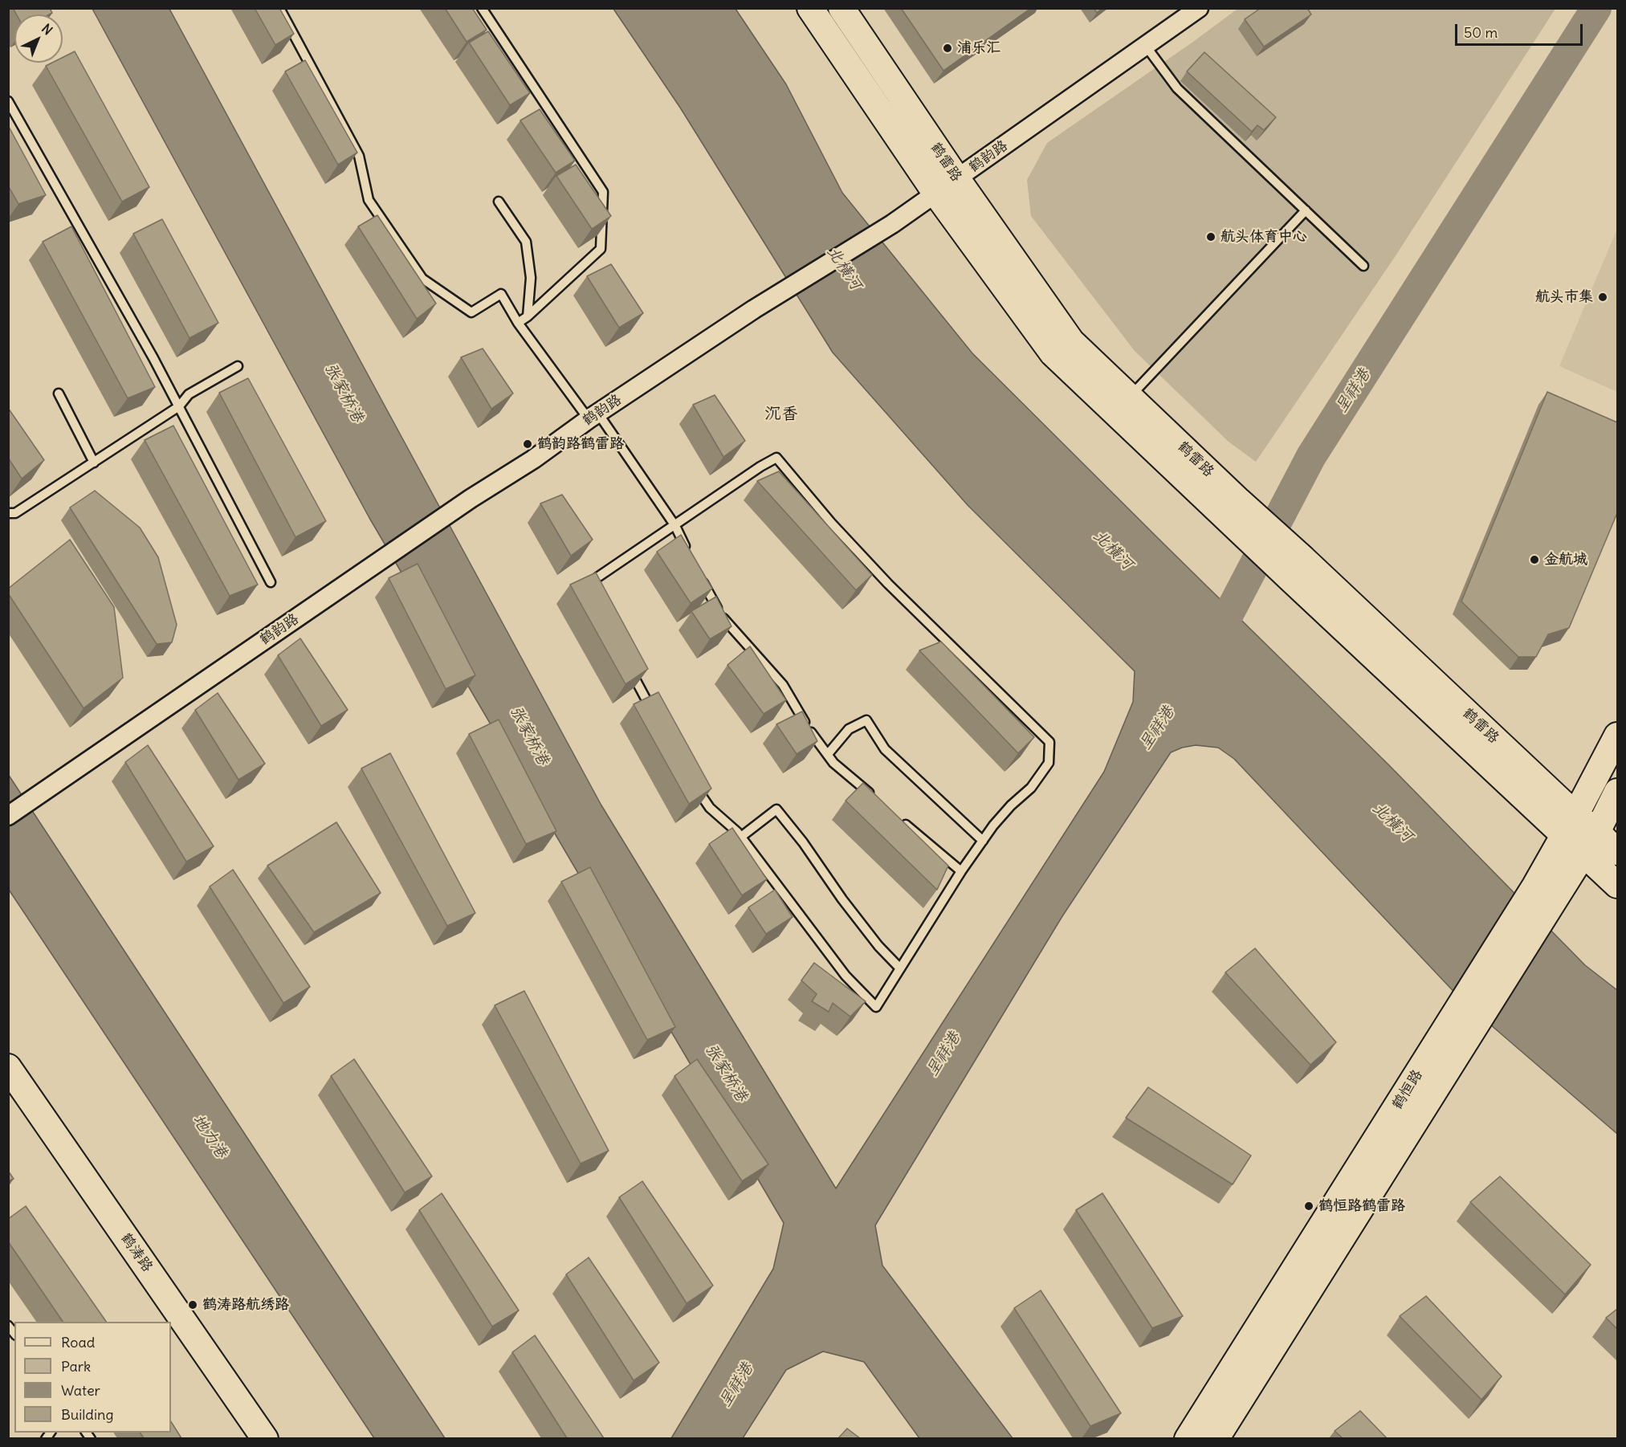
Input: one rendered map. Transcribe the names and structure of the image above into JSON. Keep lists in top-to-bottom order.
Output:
{
  "streets": {
    "street": [
      "鹤韵路",
      "鹤雷路",
      "鹤恒路",
      "鹤涛路"
    ]
  },
  "crossings": [
    ["鹤韵路", "鹤雷路"],
    ["鹤雷路", "鹤恒路"]
  ],
  "districts": ["沉香"],
  "water": [
    "北横河",
    "呈祥港",
    "张家桥港",
    "地力港"
  ],
  "places": [
    "浦乐汇",
    "航头体育中心",
    "航头市集",
    "鹤韵路鹤雷路",
    "金航城",
    "鹤恒路鹤雷路",
    "鹤涛路航绣路"
  ],
  "legend": [
    "Road",
    "Park",
    "Water",
    "Building"
  ],
  "scale_bar": "50 m",
  "north": "top right"
}
